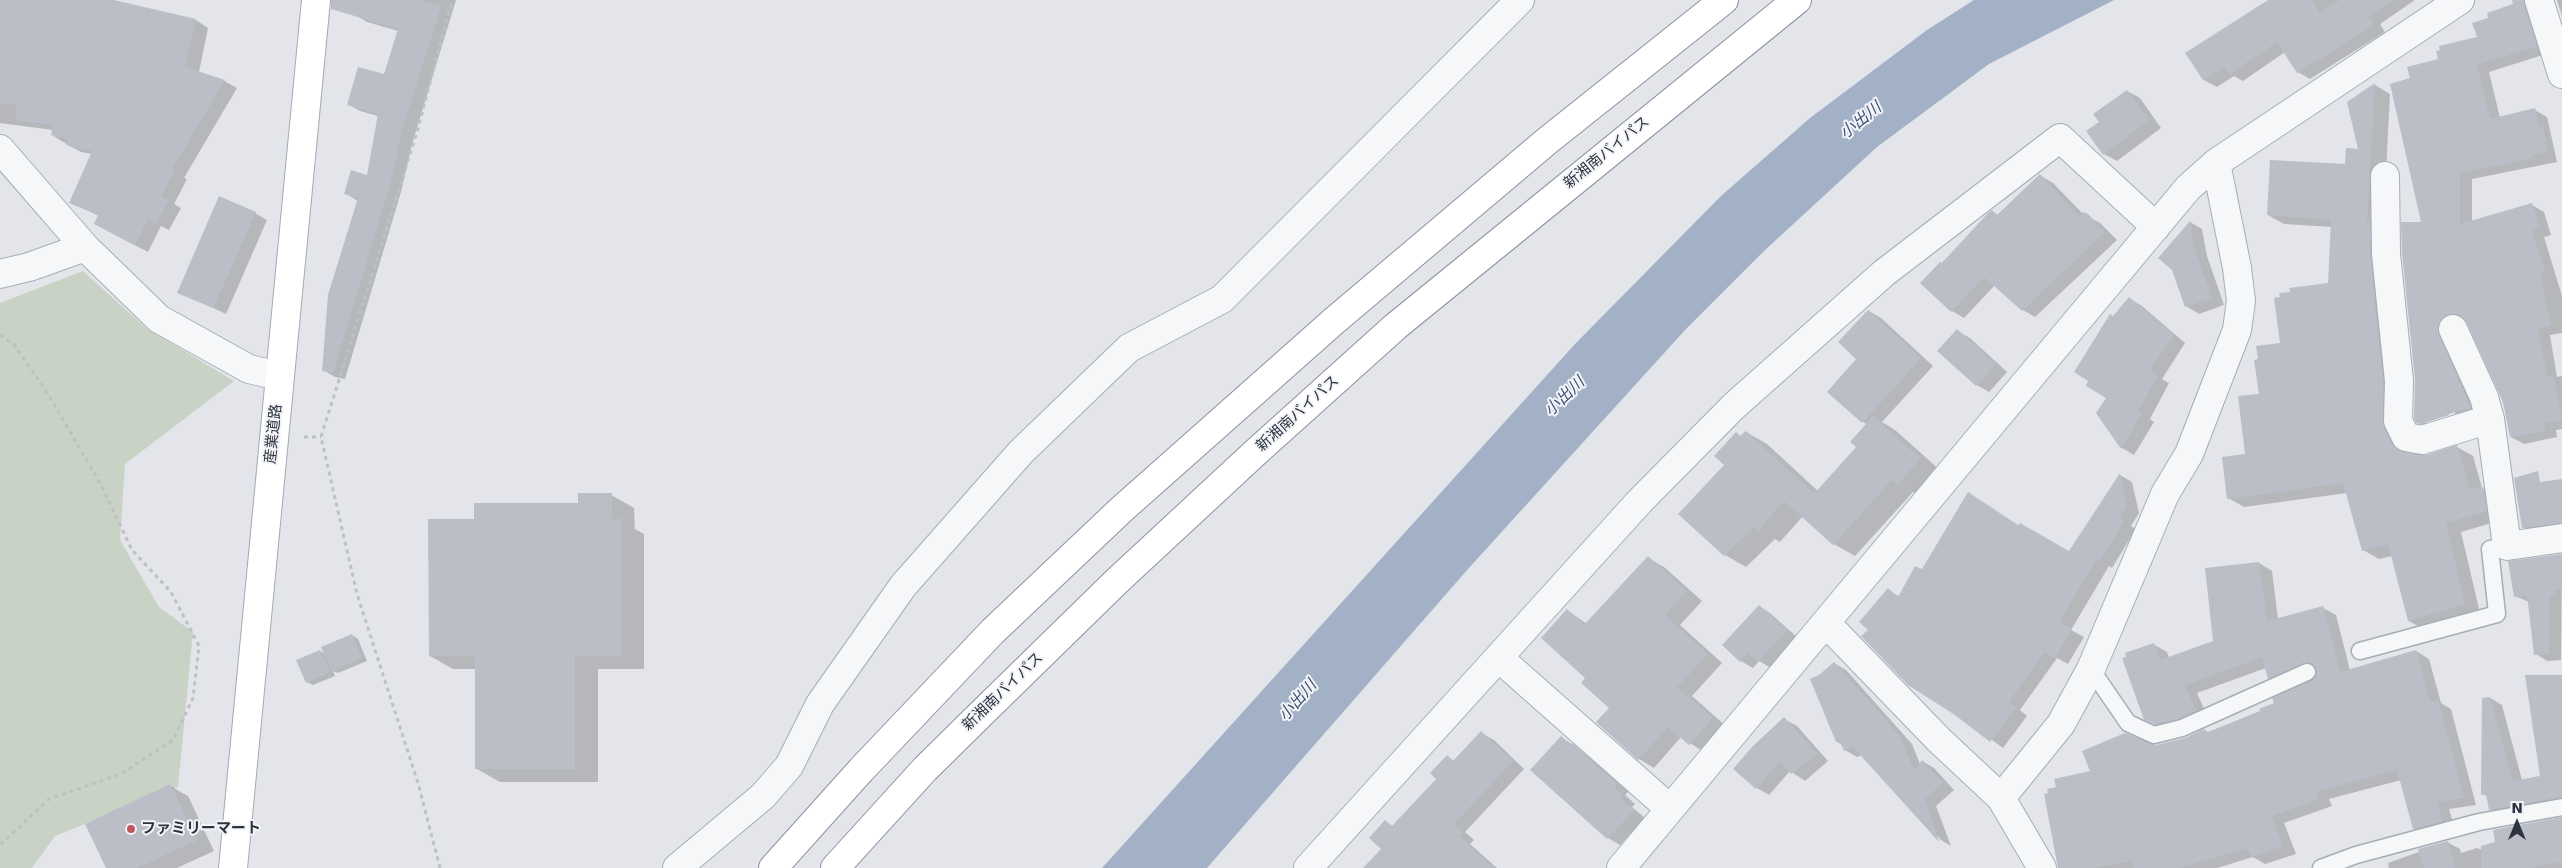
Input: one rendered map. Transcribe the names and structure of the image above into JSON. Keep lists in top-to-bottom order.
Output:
{
  "streets": {
    "main road": ["新湘南バイパス", "産業道路"]
  },
  "water": ["小出川"],
  "places": ["ファミリーマート"],
  "north": "top"
}
